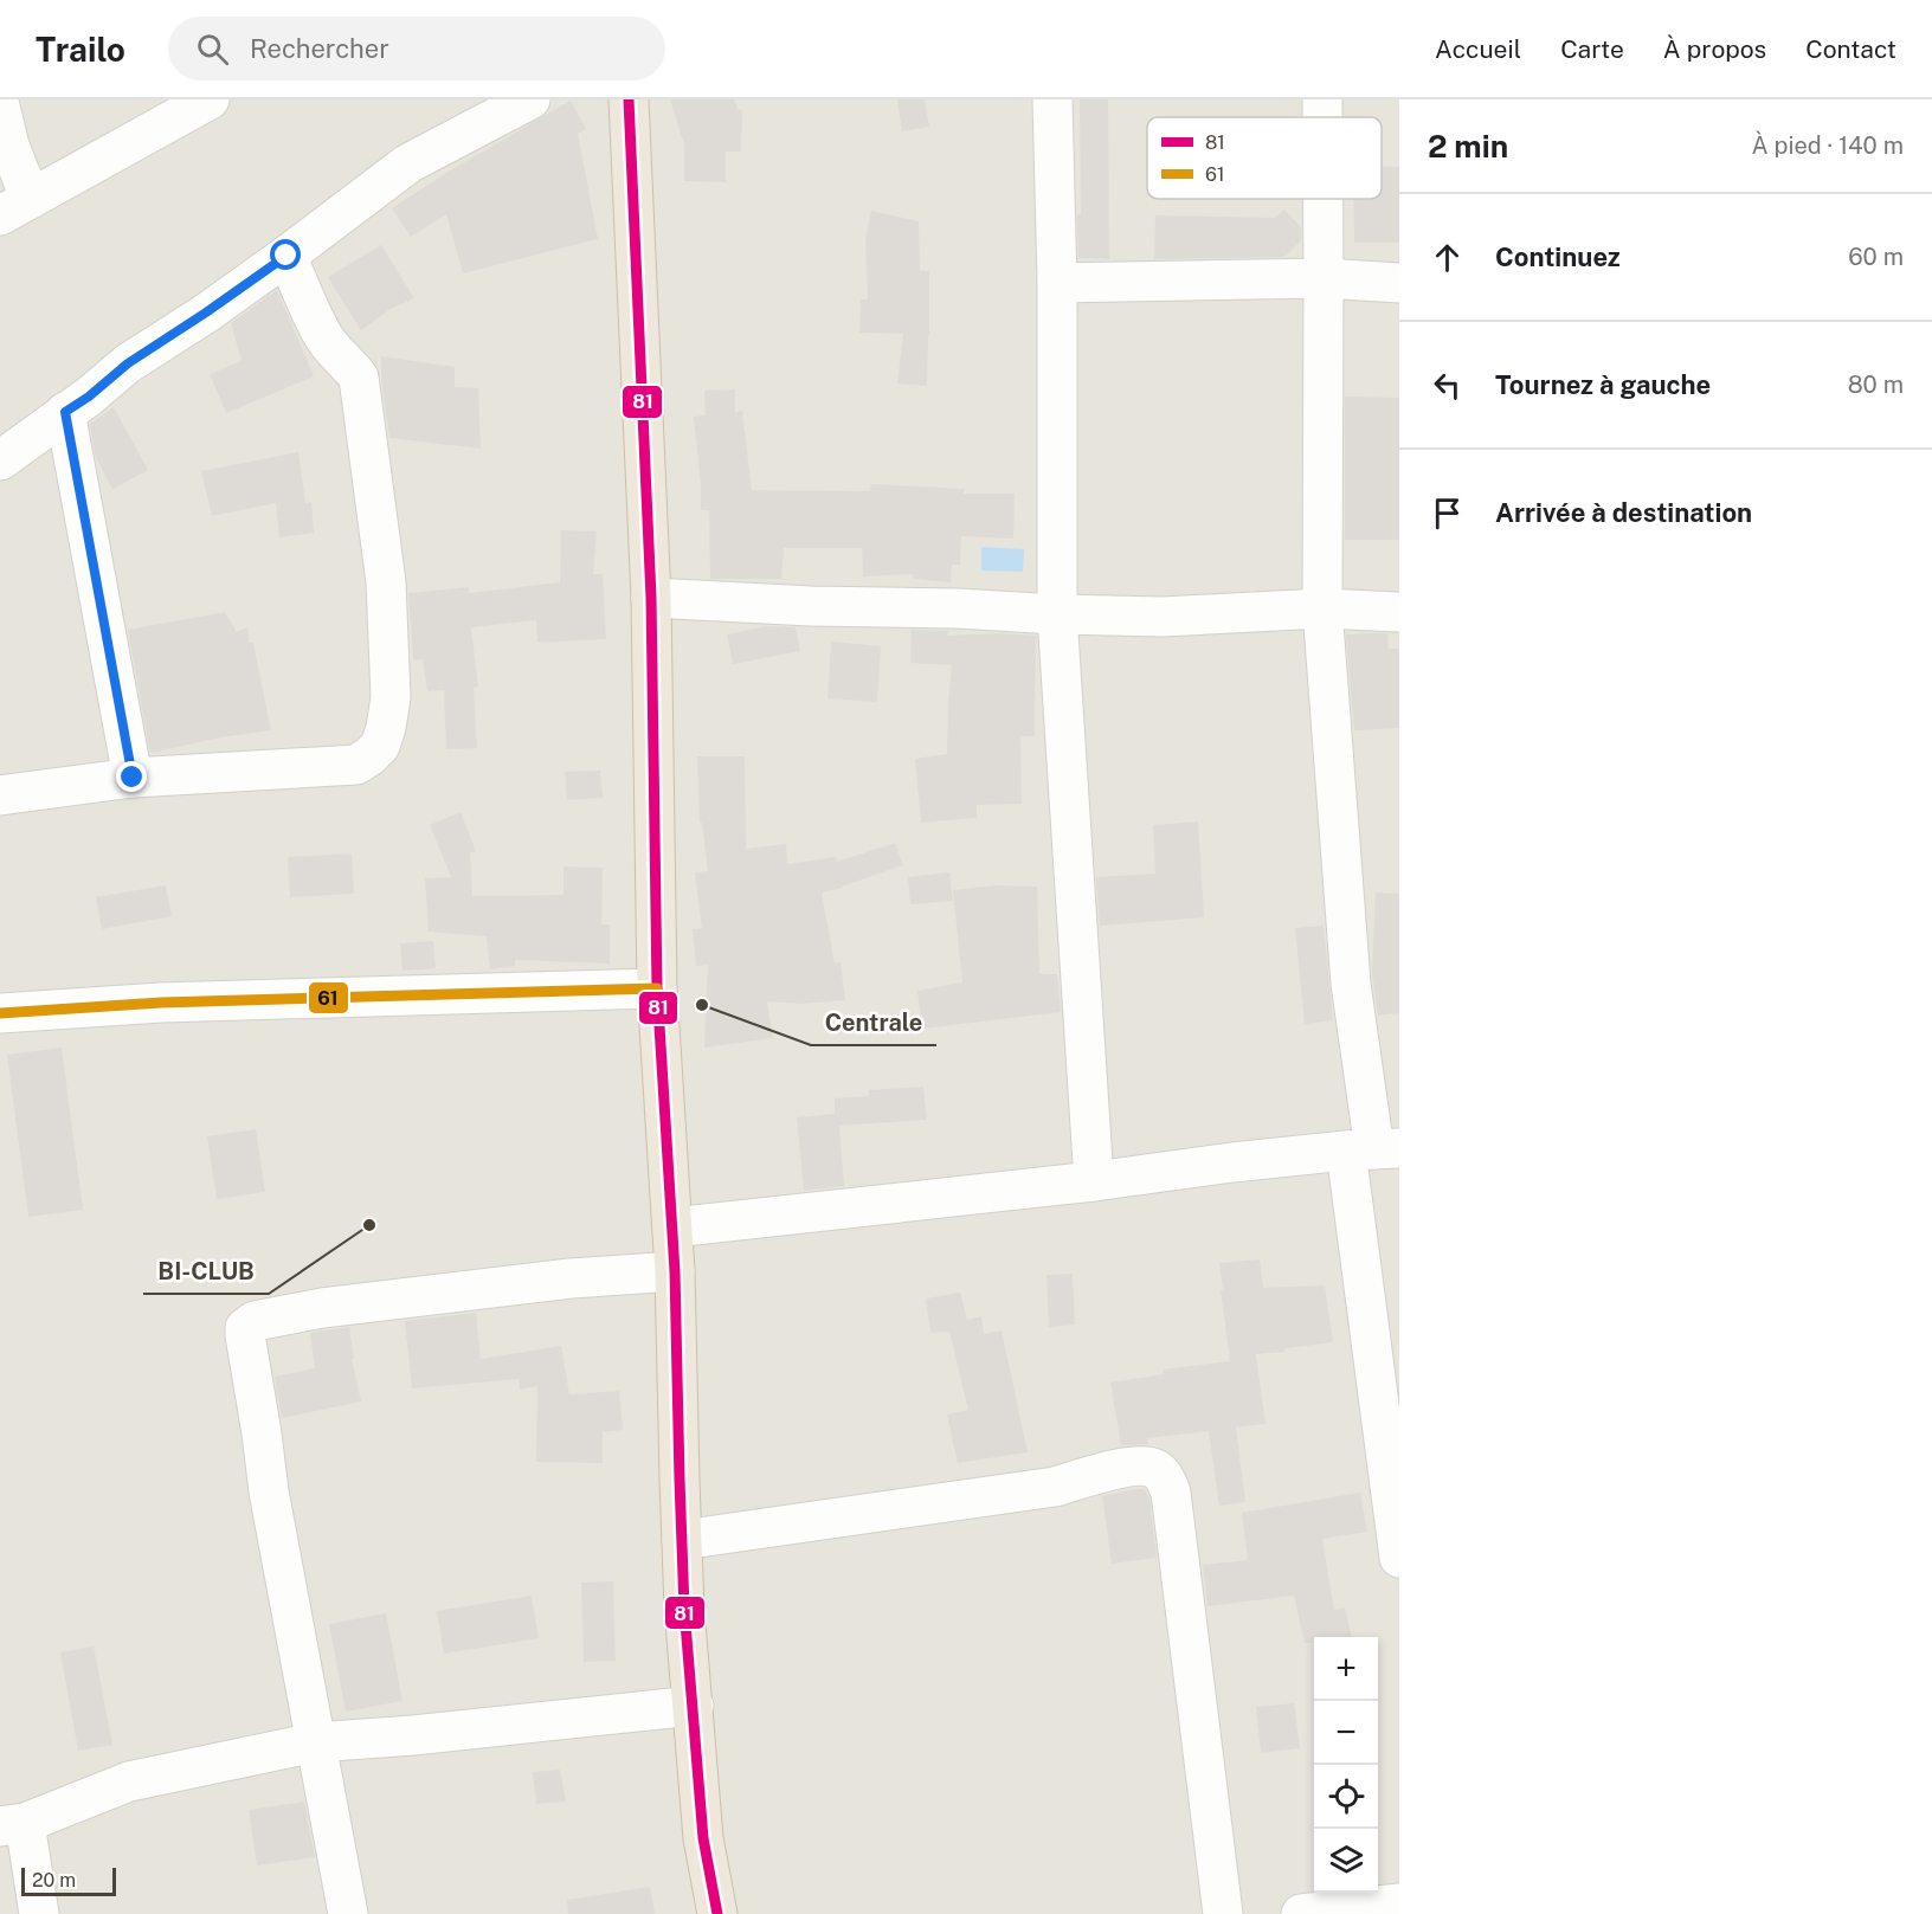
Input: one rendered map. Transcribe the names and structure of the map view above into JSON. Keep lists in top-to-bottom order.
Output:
{
  "places": ["Centrale", "BI-CLUB"],
  "lines": ["transit line 81", "transit line 61"],
  "legend": ["81", "61"],
  "scale_bar": "20 m",
  "page": {
    "header": "Trailo",
    "search": "Rechercher",
    "nav": [
      "Accueil",
      "Carte",
      "À propos",
      "Contact"
    ],
    "heading": ["2 min", "À pied · 140 m"],
    "list": [
      ["Continuez", "60 m"],
      ["Tournez à gauche", "80 m"],
      "Arrivée à destination"
    ],
    "map_buttons": ["+", "−"],
    "scale": "20 m"
  }
}
